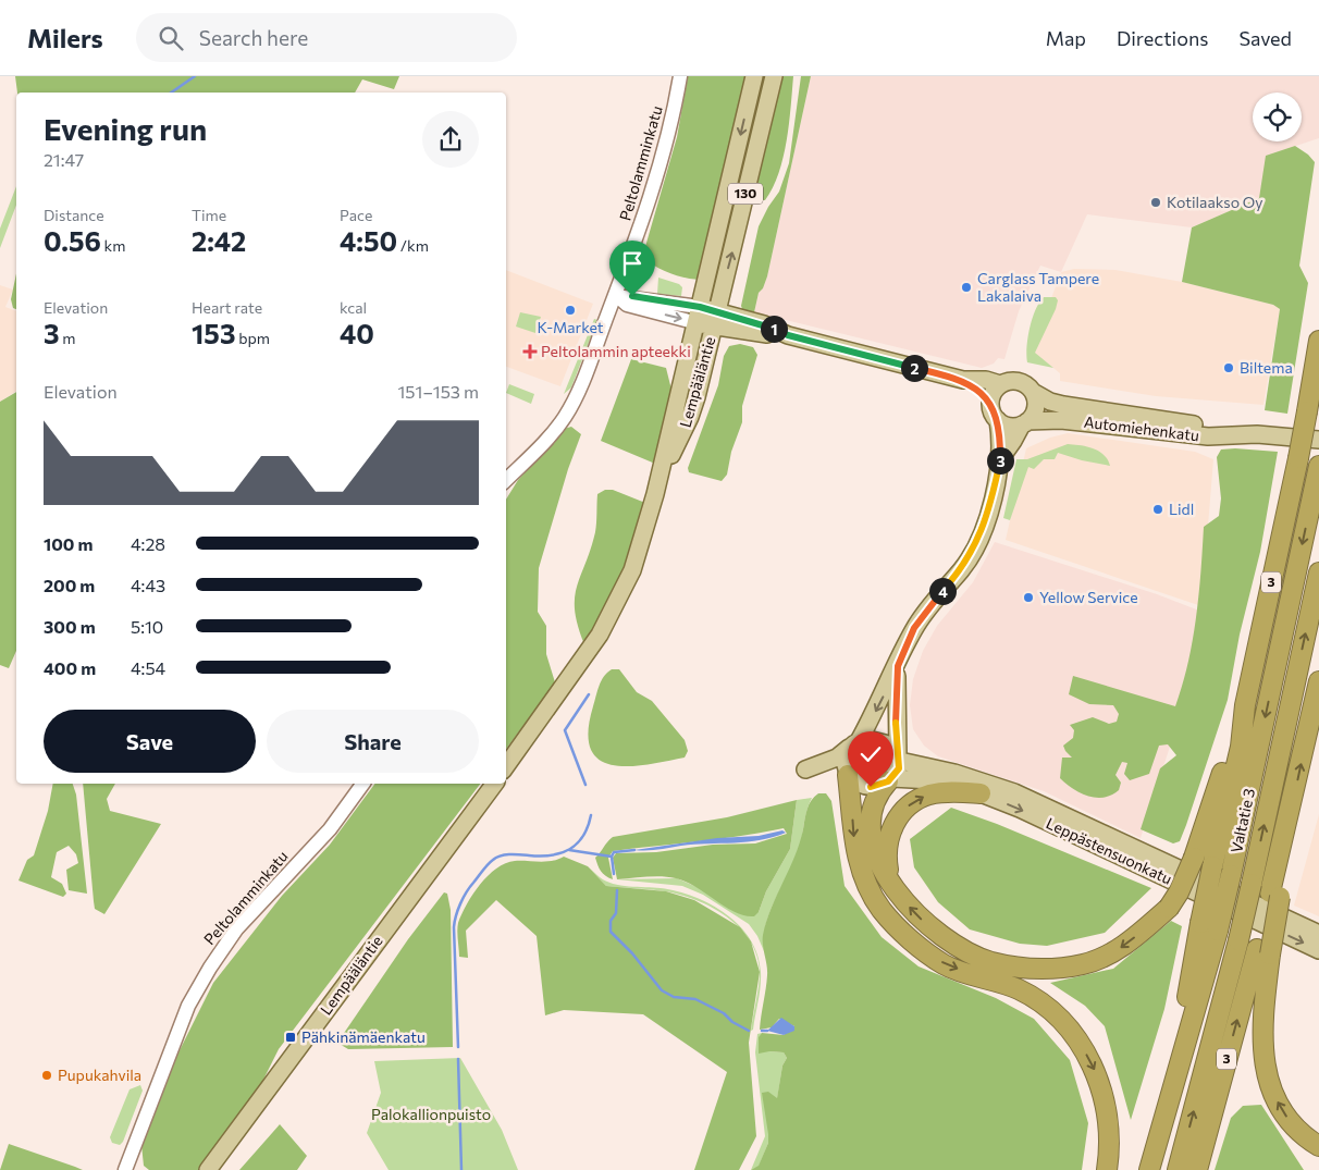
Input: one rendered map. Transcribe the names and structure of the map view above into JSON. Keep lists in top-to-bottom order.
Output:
{
  "streets": {
    "highway": ["3", "Valtatie 3"],
    "main road": [
      "130",
      "Lempääläntie",
      "Automiehenkatu",
      "Leppästensuonkatu"
    ],
    "street": ["Peltolamminkatu"]
  },
  "crossings": [
    ["3", "Valtatie 3"]
  ],
  "parks": ["Palokallionpuisto"],
  "places": {
    "other": [
      "Kotilaakso Oy",
      "Carglass Tampere Lakalaiva",
      "K-Market",
      "Biltema",
      "Lidl",
      "Yellow Service",
      "Pupukahvila"
    ],
    "health": ["Peltolammin apteekki"],
    "transit": ["Pähkinämäenkatu"]
  },
  "page": {
    "header": "Milers",
    "search": "Search here",
    "nav": ["Map", "Directions", "Saved"],
    "heading": ["Evening run", "21:47"],
    "stats": [
      ["Distance", "0.56 km"],
      ["Time", "2:42"],
      ["Pace", "4:50 /km"],
      ["Elevation", "3 m"],
      ["Heart rate", "153 bpm"],
      ["kcal", "40"]
    ],
    "pins": [
      "1",
      "2",
      "3",
      "4"
    ],
    "chart": ["Elevation", "151–153 m"],
    "list": [
      {
        "name": "100 m",
        "note": "4:28"
      },
      {
        "name": "200 m",
        "note": "4:43"
      },
      {
        "name": "300 m",
        "note": "5:10"
      },
      {
        "name": "400 m",
        "note": "4:54"
      }
    ],
    "buttons": ["Save", "Share"]
  }
}
